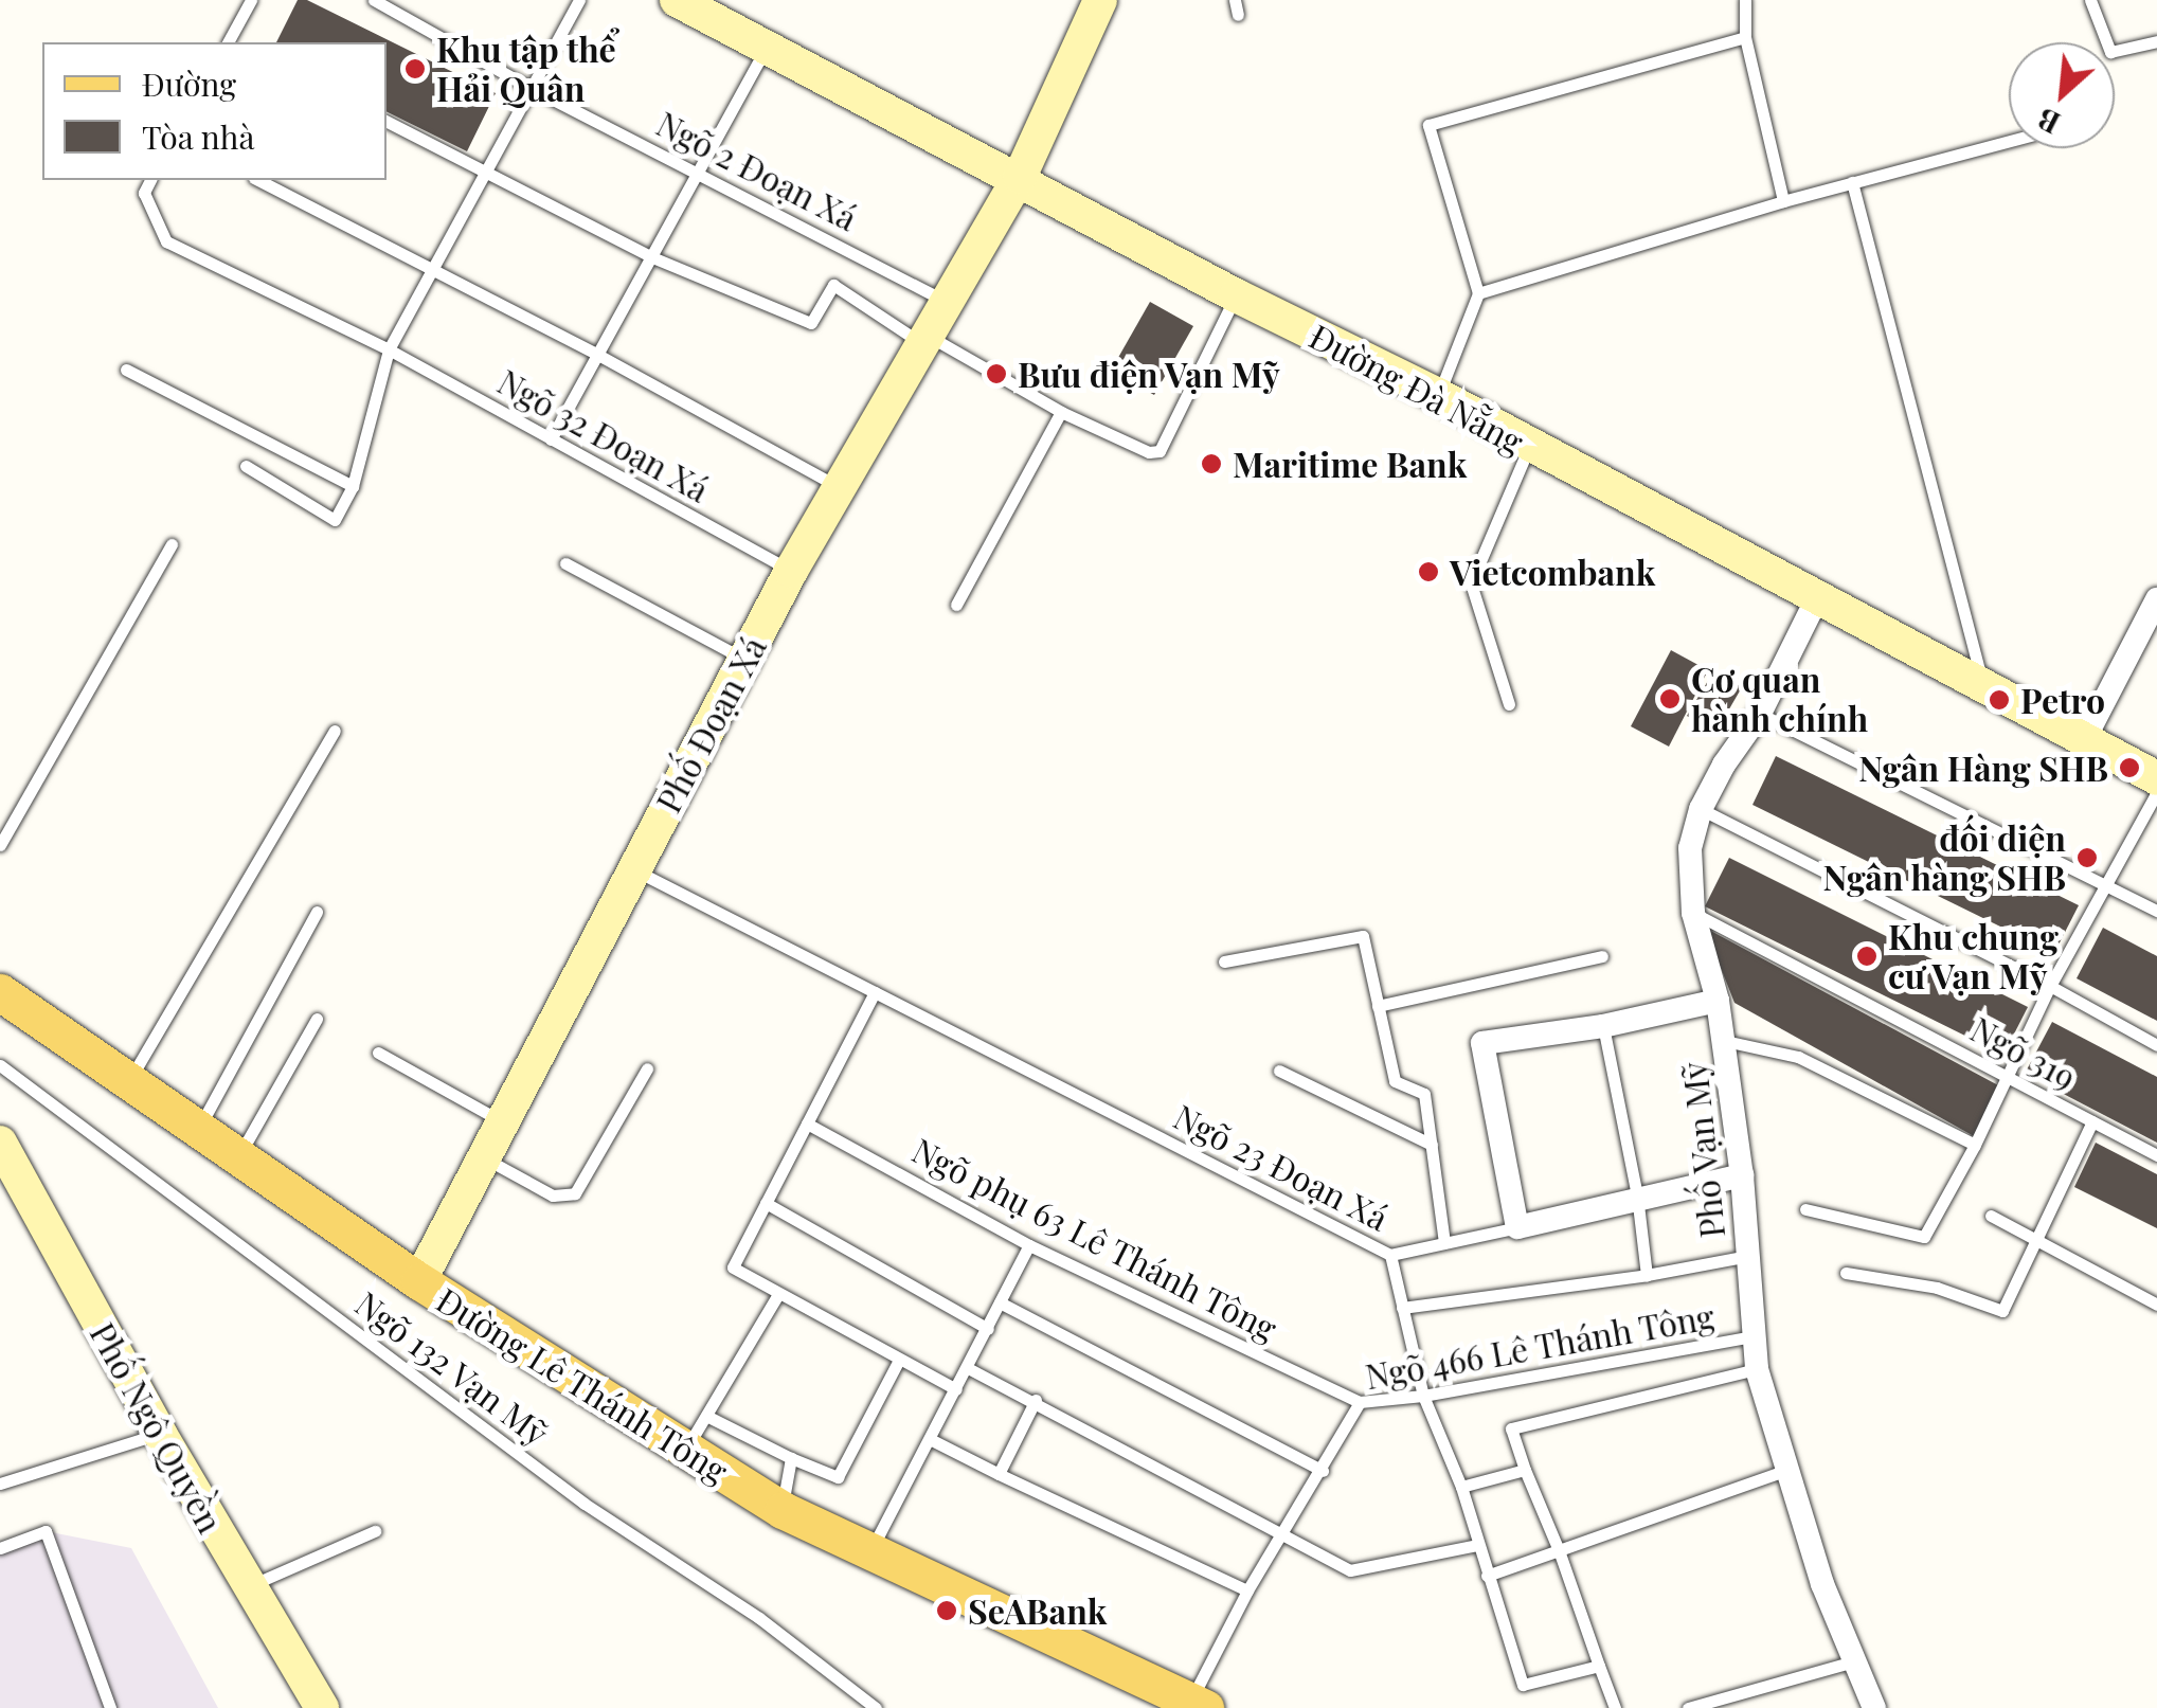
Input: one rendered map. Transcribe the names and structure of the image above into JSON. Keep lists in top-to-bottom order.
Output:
{
  "streets": {
    "main road": ["Đường Lê Thánh Tông"],
    "street": [
      "Đường Đà Nẵng",
      "Phố Đoạn Xá",
      "Phố Vạn Mỹ",
      "Phố Ngô Quyền"
    ],
    "lane": [
      "Ngõ 2 Đoạn Xá",
      "Ngõ 32 Đoạn Xá",
      "Ngõ 319",
      "Ngõ 23 Đoạn Xá",
      "Ngõ phụ 63 Lê Thánh Tông",
      "Ngõ 466 Lê Thánh Tông",
      "Ngõ 132 Vạn Mỹ"
    ]
  },
  "crossings": [
    ["Ngõ 2 Đoạn Xá", "Phố Đoạn Xá"],
    ["Đường Đà Nẵng", "Phố Đoạn Xá"],
    ["Đường Đà Nẵng", "Phố Vạn Mỹ"],
    ["Ngõ 32 Đoạn Xá", "Phố Đoạn Xá"],
    ["Phố Đoạn Xá", "Ngõ 23 Đoạn Xá"],
    ["Phố Đoạn Xá", "Đường Lê Thánh Tông"],
    ["Ngõ 319", "Phố Vạn Mỹ"],
    ["Phố Vạn Mỹ", "Ngõ 466 Lê Thánh Tông"],
    ["Ngõ 23 Đoạn Xá", "Ngõ 466 Lê Thánh Tông"],
    ["Ngõ phụ 63 Lê Thánh Tông", "Ngõ 466 Lê Thánh Tông"],
    ["Ngõ 466 Lê Thánh Tông", "Đường Lê Thánh Tông"]
  ],
  "places": [
    "Khu tập thể Hải Quân",
    "Bưu điện Vạn Mỹ",
    "Maritime Bank",
    "Vietcombank",
    "Cơ quan hành chính",
    "Petro",
    "Ngân Hàng SHB",
    "đối diện Ngân hàng SHB",
    "Khu chung cư Vạn Mỹ",
    "SeABank"
  ],
  "legend": ["Đường", "Tòa nhà"],
  "north": "bottom left"
}
